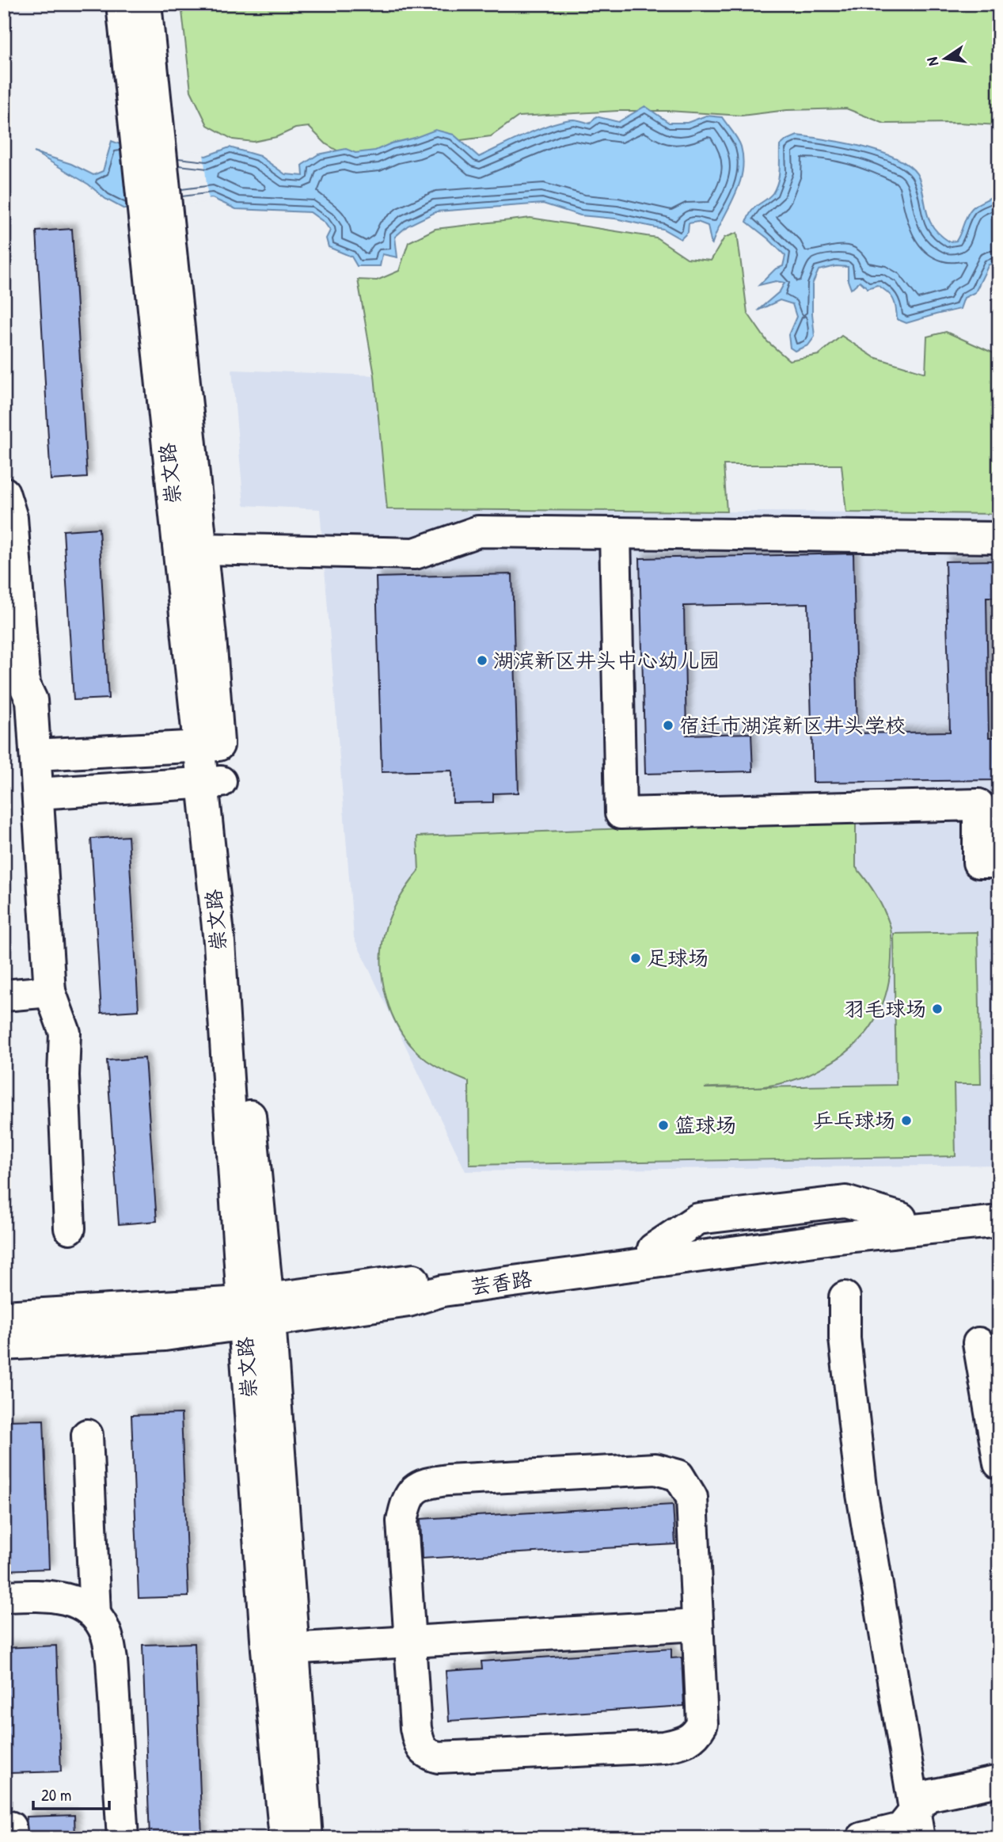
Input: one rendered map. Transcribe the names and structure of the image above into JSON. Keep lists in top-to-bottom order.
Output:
{
  "streets": {
    "street": ["崇文路", "芸香路"]
  },
  "crossings": [
    ["崇文路", "芸香路"]
  ],
  "places": [
    "湖滨新区井头中心幼儿园",
    "宿迁市湖滨新区井头学校",
    "足球场",
    "羽毛球场",
    "乒乓球场",
    "篮球场"
  ],
  "scale_bar": "20 m",
  "north": "left"
}
